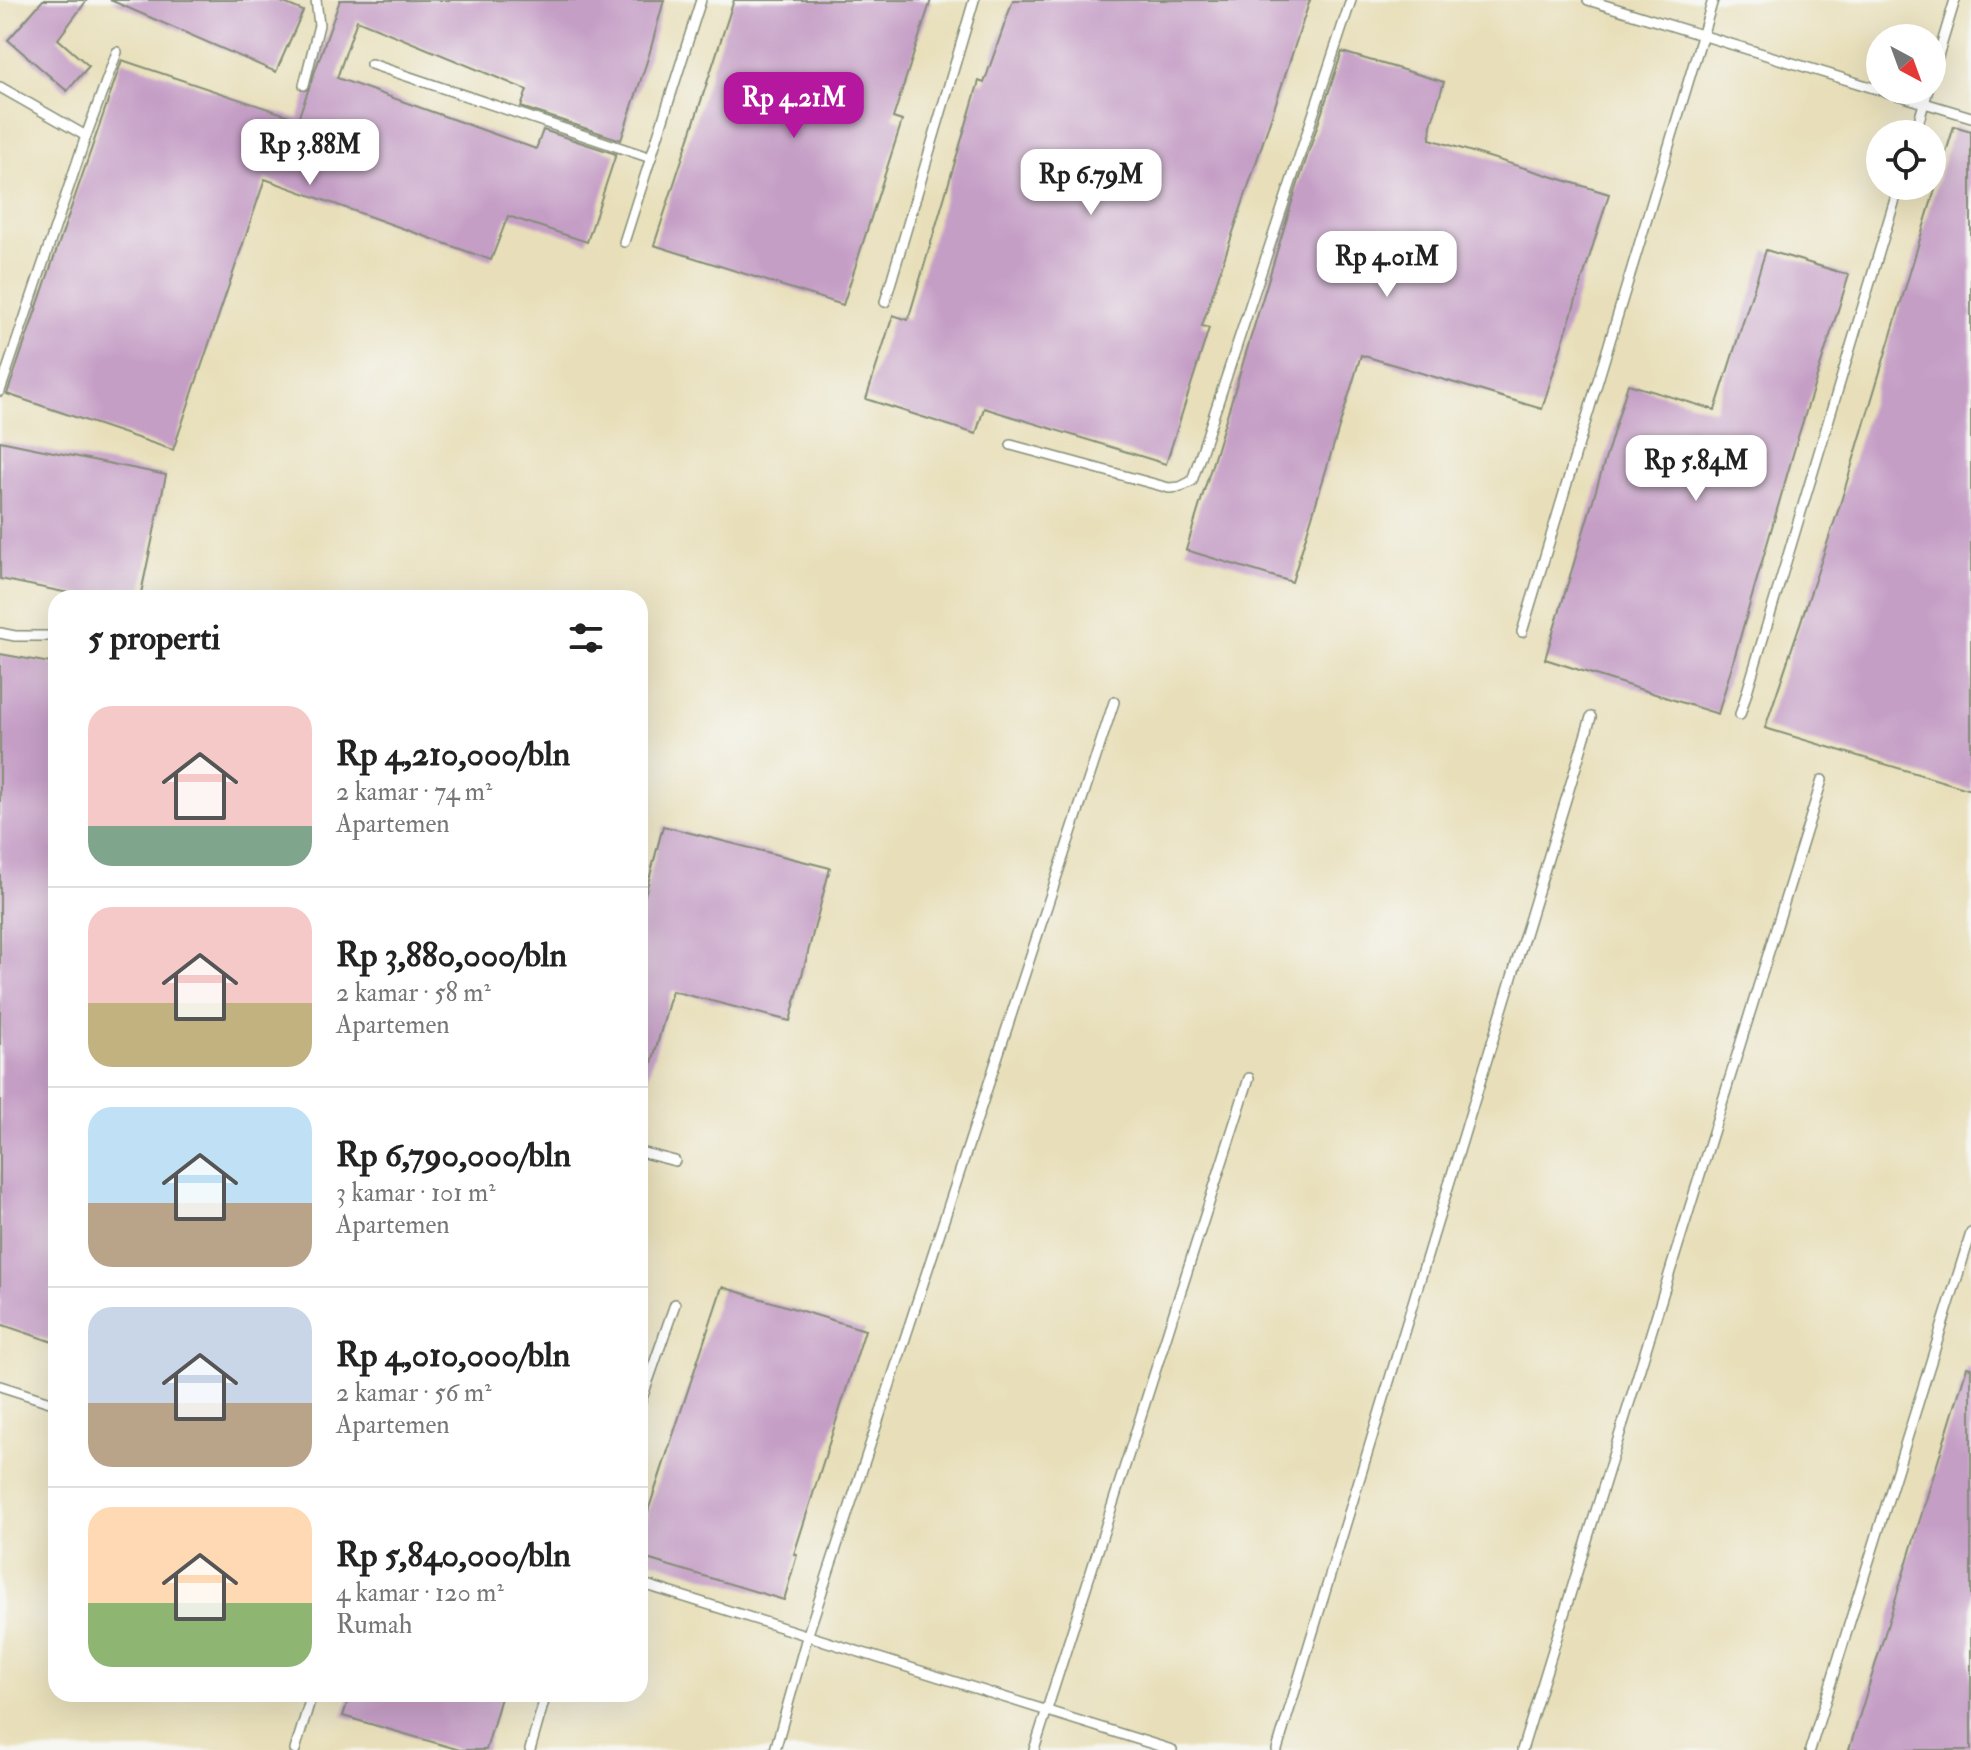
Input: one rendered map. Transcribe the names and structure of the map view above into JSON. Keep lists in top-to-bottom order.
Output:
{
  "north": "bottom right",
  "page": {
    "price": [
      "Rp 4.21M",
      "Rp 3.88M",
      "Rp 6.79M",
      "Rp 4.01M",
      "Rp 5.84M"
    ],
    "heading": "5 properti",
    "list": [
      {
        "name": "Rp 4,210,000/bln",
        "note": "2 kamar · 74 m² · Apartemen"
      },
      {
        "name": "Rp 3,880,000/bln",
        "note": "2 kamar · 58 m² · Apartemen"
      },
      {
        "name": "Rp 6,790,000/bln",
        "note": "3 kamar · 101 m² · Apartemen"
      },
      {
        "name": "Rp 4,010,000/bln",
        "note": "2 kamar · 56 m² · Apartemen"
      },
      {
        "name": "Rp 5,840,000/bln",
        "note": "4 kamar · 120 m² · Rumah"
      }
    ]
  }
}
